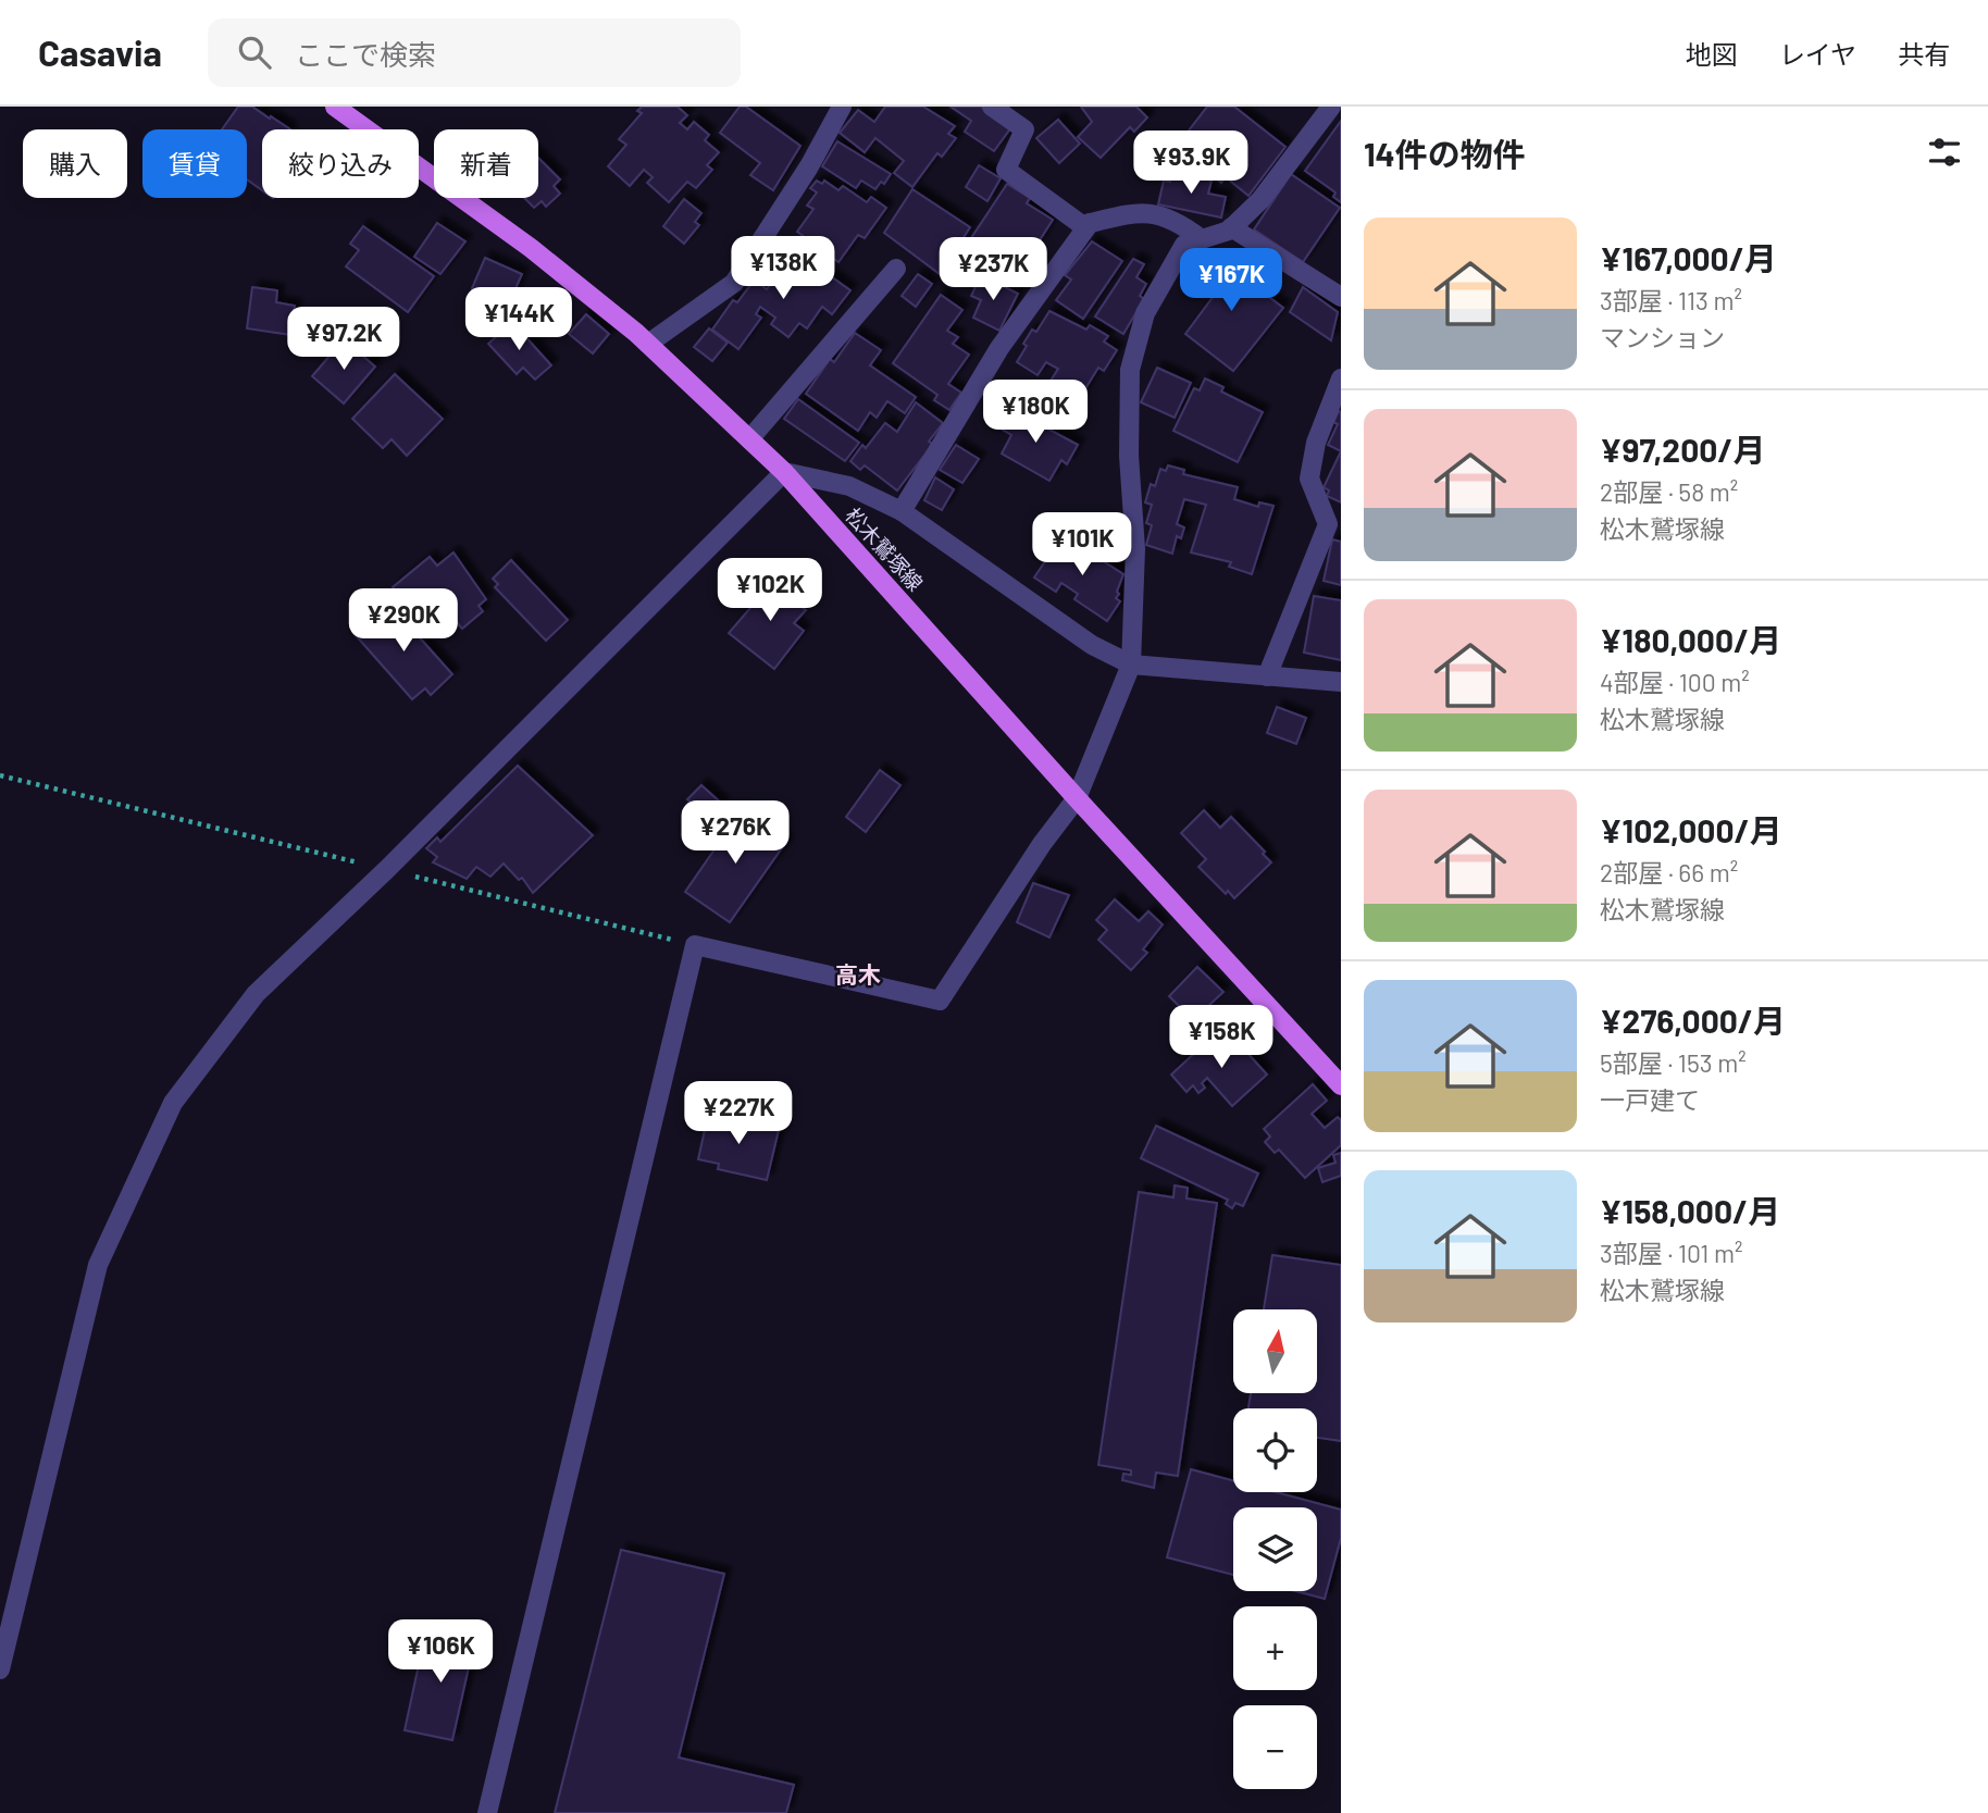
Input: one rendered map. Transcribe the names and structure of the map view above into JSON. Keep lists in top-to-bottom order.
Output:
{
  "streets": {
    "main road": ["松木鷲塚線"]
  },
  "districts": ["高木"],
  "north": "top",
  "page": {
    "header": "Casavia",
    "search": "ここで検索",
    "nav": ["地図", "レイヤ", "共有"],
    "heading": "14件の物件",
    "chip": [
      "購入",
      "賃貸",
      "絞り込み",
      "新着"
    ],
    "price": [
      "¥93.9K",
      "¥138K",
      "¥237K",
      "¥167K",
      "¥144K",
      "¥97.2K",
      "¥180K",
      "¥101K",
      "¥102K",
      "¥290K",
      "¥276K",
      "¥158K",
      "¥227K",
      "¥106K"
    ],
    "list": [
      {
        "name": "¥167,000/月",
        "note": "3部屋 · 113 m² · マンション"
      },
      {
        "name": "¥97,200/月",
        "note": "2部屋 · 58 m² · 松木鷲塚線"
      },
      {
        "name": "¥180,000/月",
        "note": "4部屋 · 100 m² · 松木鷲塚線"
      },
      {
        "name": "¥102,000/月",
        "note": "2部屋 · 66 m² · 松木鷲塚線"
      },
      {
        "name": "¥276,000/月",
        "note": "5部屋 · 153 m² · 一戸建て"
      },
      {
        "name": "¥158,000/月",
        "note": "3部屋 · 101 m² · 松木鷲塚線"
      }
    ],
    "map_buttons": ["+", "−"]
  }
}
